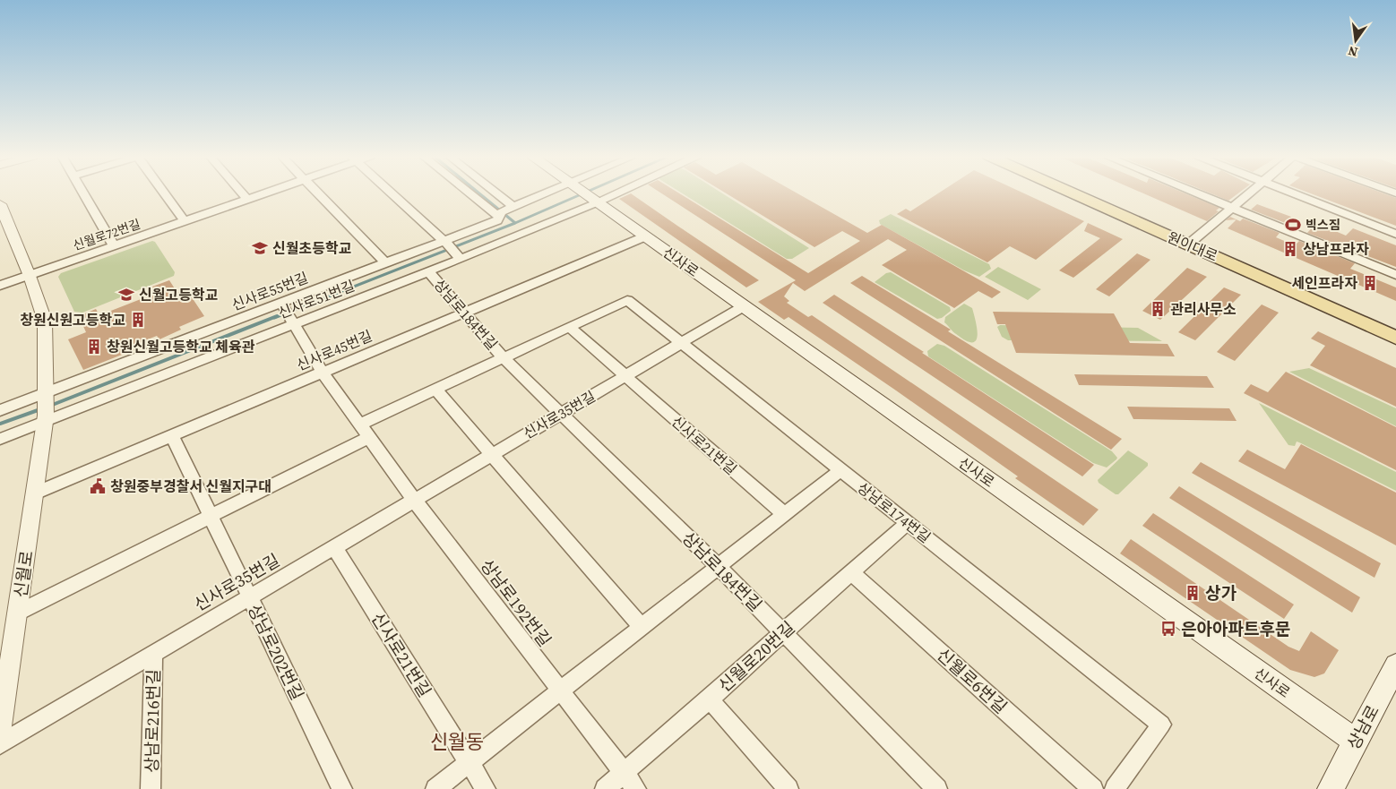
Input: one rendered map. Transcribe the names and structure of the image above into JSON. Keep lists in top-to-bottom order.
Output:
{
  "streets": {
    "main road": ["원이대로", "신사로", "상남로"],
    "street": [
      "신월로72번길",
      "신사로55번길",
      "신사로51번길",
      "상남로184번길",
      "신사로45번길",
      "신사로35번길",
      "신사로21번길",
      "상남로174번길",
      "신월로",
      "상남로192번길",
      "상남로202번길",
      "신월로20번길",
      "신월로6번길",
      "상남로216번길"
    ]
  },
  "crossings": [
    ["신사로", "신사로51번길"],
    ["신사로", "신사로45번길"],
    ["신사로", "신사로35번길"],
    ["신사로", "상남로"],
    ["신사로55번길", "신월로"],
    ["신사로55번길", "상남로192번길"],
    ["신사로51번길", "상남로184번길"],
    ["신사로51번길", "신월로"],
    ["신사로51번길", "상남로192번길"],
    ["상남로184번길", "신사로45번길"],
    ["상남로184번길", "신사로35번길"],
    ["상남로184번길", "상남로174번길"],
    ["상남로184번길", "상남로192번길"],
    ["상남로184번길", "신월로20번길"],
    ["신사로45번길", "신월로"],
    ["신사로45번길", "상남로192번길"],
    ["신사로45번길", "상남로202번길"],
    ["신사로35번길", "신사로21번길"],
    ["신사로35번길", "상남로174번길"],
    ["신사로35번길", "상남로192번길"],
    ["신사로35번길", "상남로202번길"],
    ["신사로35번길", "상남로216번길"],
    ["상남로174번길", "신월로20번길"],
    ["상남로192번길", "신월로20번길"],
    ["신월로20번길", "신월로6번길"]
  ],
  "districts": ["신월동"],
  "places": {
    "sports": ["빅스짐"],
    "school or university": ["신월초등학교", "신월고등학교"],
    "building": [
      "상남프라자",
      "세인프라자",
      "관리사무소",
      "창원신원고등학교",
      "창원신월고등학교 체육관",
      "상가"
    ],
    "public building": ["창원중부경찰서 신월지구대"],
    "bus stop": ["은아아파트후문"]
  },
  "north": "bottom"
}
